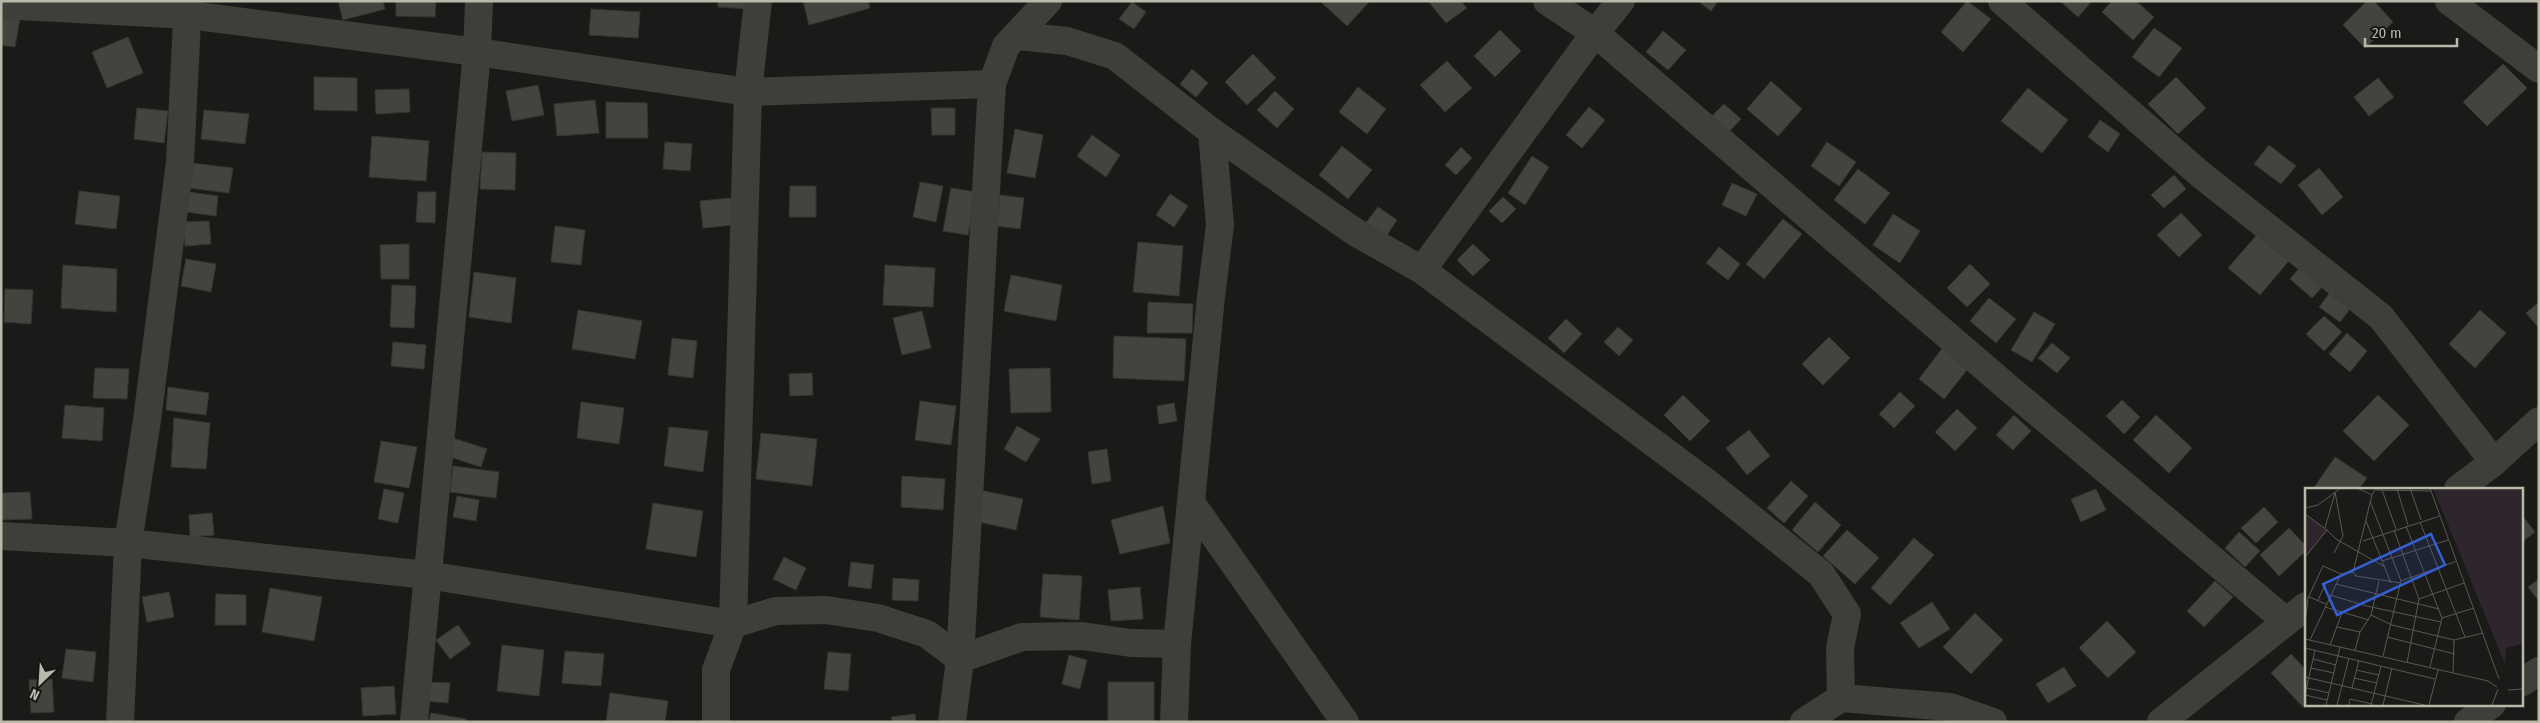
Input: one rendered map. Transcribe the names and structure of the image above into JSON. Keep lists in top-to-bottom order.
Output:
{
  "scale_bar": "20 m",
  "north": "bottom left"
}
